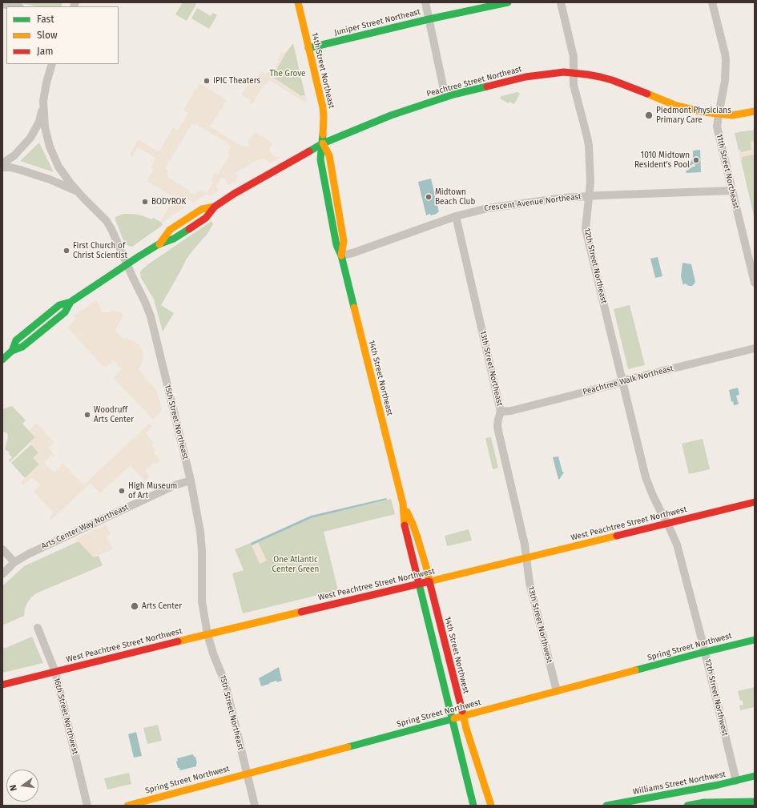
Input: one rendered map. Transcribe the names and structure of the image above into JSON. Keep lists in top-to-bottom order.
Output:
{
  "streets": {
    "main road": [
      "Juniper Street Northeast",
      "14th Street Northeast",
      "Peachtree Street Northeast",
      "West Peachtree Street Northwest",
      "Spring Street Northwest",
      "14th Street Northwest",
      "Williams Street Northwest"
    ],
    "street": [
      "11th Street Northeast",
      "Crescent Avenue Northeast",
      "12th Street Northeast",
      "13th Street Northeast",
      "Peachtree Walk Northeast",
      "15th Street Northeast",
      "Arts Center Way Northeast",
      "13th Street Northwest",
      "12th Street Northwest",
      "16th Street Northwest"
    ]
  },
  "crossings": [
    ["Juniper Street Northeast", "14th Street Northeast"],
    ["14th Street Northeast", "Peachtree Street Northeast"],
    ["14th Street Northeast", "Crescent Avenue Northeast"],
    ["14th Street Northeast", "West Peachtree Street Northwest"],
    ["14th Street Northeast", "14th Street Northwest"],
    ["Peachtree Street Northeast", "11th Street Northeast"],
    ["Peachtree Street Northeast", "12th Street Northeast"],
    ["Peachtree Street Northeast", "15th Street Northeast"],
    ["11th Street Northeast", "Crescent Avenue Northeast"],
    ["Crescent Avenue Northeast", "12th Street Northeast"],
    ["Crescent Avenue Northeast", "13th Street Northeast"],
    ["12th Street Northeast", "Peachtree Walk Northeast"],
    ["12th Street Northeast", "West Peachtree Street Northwest"],
    ["12th Street Northeast", "12th Street Northwest"],
    ["13th Street Northeast", "Peachtree Walk Northeast"],
    ["13th Street Northeast", "West Peachtree Street Northwest"],
    ["13th Street Northeast", "13th Street Northwest"],
    ["15th Street Northeast", "West Peachtree Street Northwest"],
    ["15th Street Northeast", "Arts Center Way Northeast"],
    ["15th Street Northeast", "Spring Street Northwest"],
    ["West Peachtree Street Northwest", "13th Street Northwest"],
    ["West Peachtree Street Northwest", "14th Street Northwest"],
    ["West Peachtree Street Northwest", "12th Street Northwest"],
    ["West Peachtree Street Northwest", "16th Street Northwest"],
    ["13th Street Northwest", "Spring Street Northwest"],
    ["Spring Street Northwest", "14th Street Northwest"],
    ["Spring Street Northwest", "12th Street Northwest"],
    ["12th Street Northwest", "Williams Street Northwest"]
  ],
  "parks": ["The Grove", "One Atlantic Center Green"],
  "places": [
    "IPIC Theaters",
    "Piedmont Physicians Primary Care",
    "1010 Midtown Resident's Pool",
    "Midtown Beach Club",
    "BODYROK",
    "First Church of Christ Scientist",
    "Woodruff Arts Center",
    "High Museum of Art",
    "Arts Center"
  ],
  "legend": ["Fast", "Slow", "Jam"],
  "north": "left"
}
